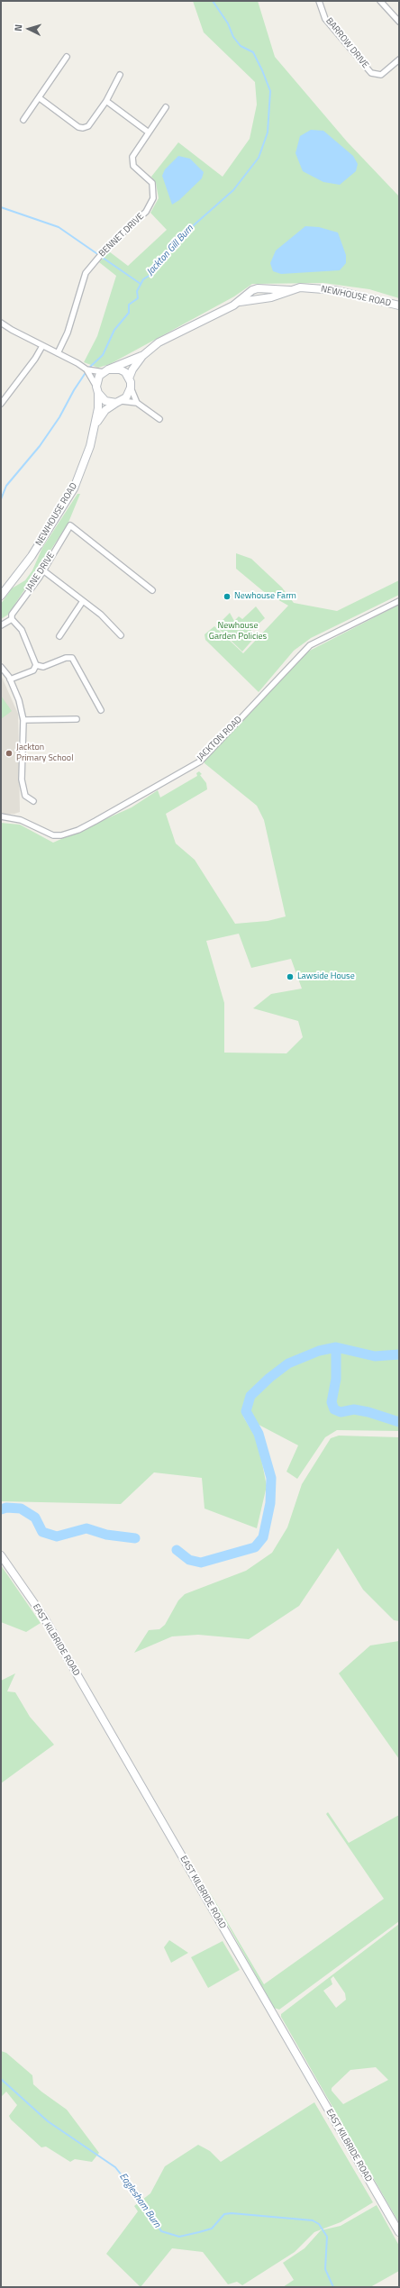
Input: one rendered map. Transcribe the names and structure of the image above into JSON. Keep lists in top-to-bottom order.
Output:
{
  "streets": {
    "main road": ["NEWHOUSE ROAD", "EAST KILBRIDE ROAD"],
    "street": [
      "BARROW DRIVE",
      "BENNET DRIVE",
      "JANE DRIVE",
      "JACKTON ROAD"
    ]
  },
  "water": ["Jackton Gill Burn", "Eaglesham Burn"],
  "parks": ["Newhouse Garden Policies"],
  "places": ["Newhouse Farm", "Jackton Primary School", "Lawside House"],
  "north": "left"
}
